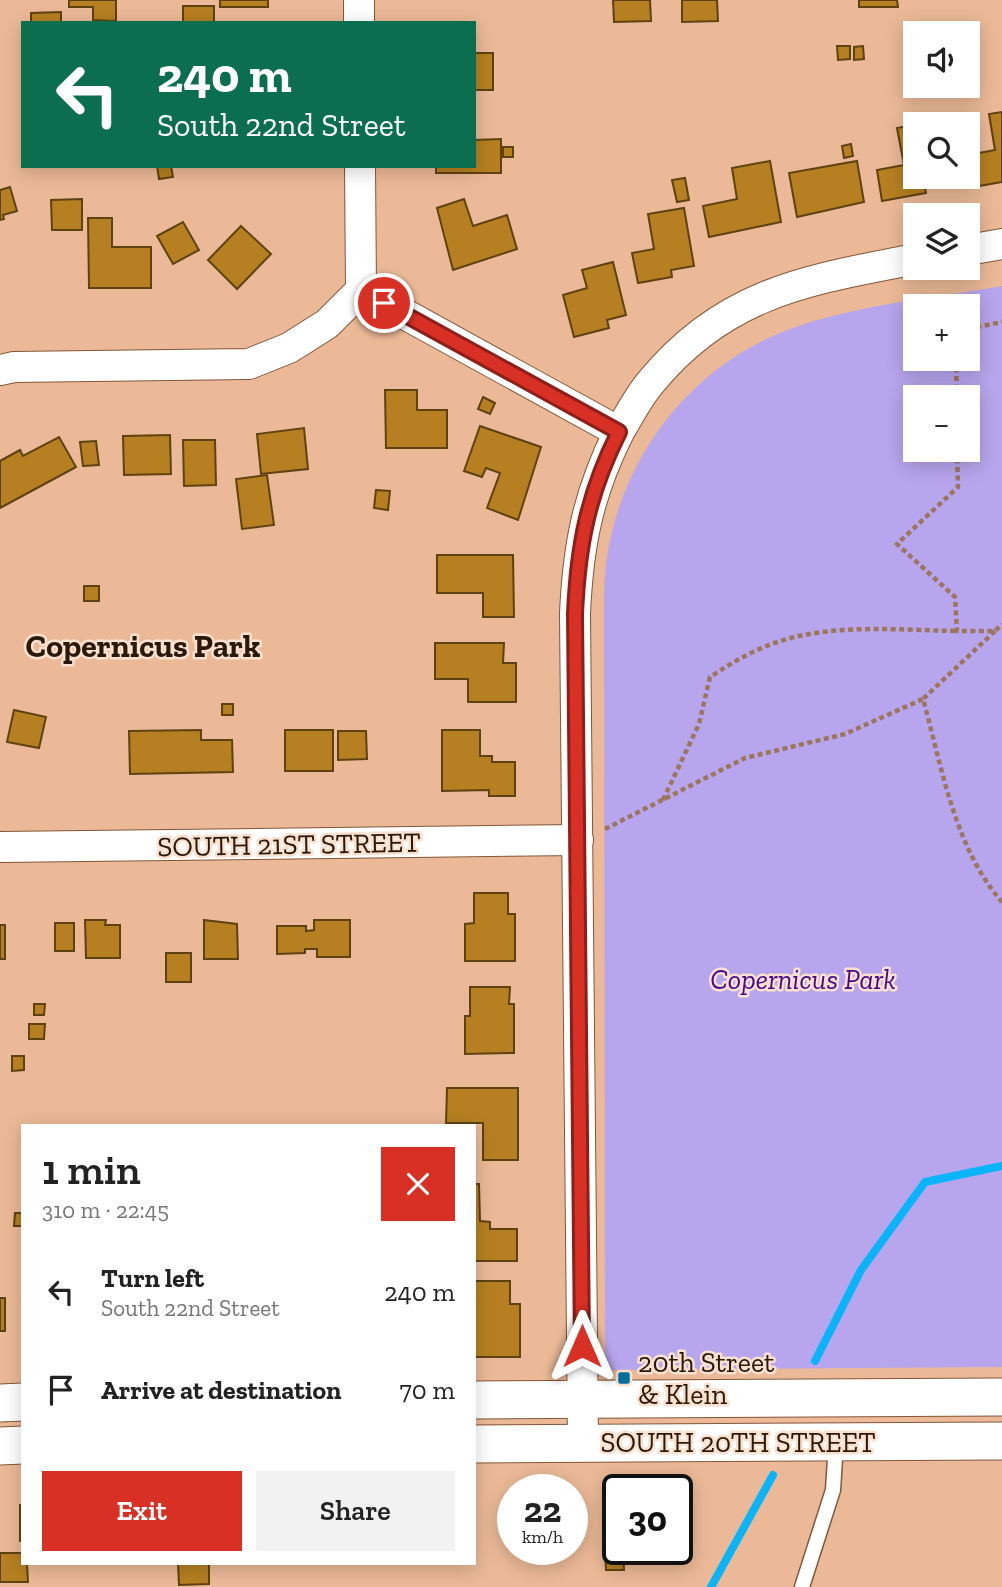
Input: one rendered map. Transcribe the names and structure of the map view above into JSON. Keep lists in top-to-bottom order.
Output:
{
  "streets": {
    "street": ["SOUTH 21ST STREET", "SOUTH 20TH STREET"]
  },
  "districts": ["Copernicus Park"],
  "parks": ["Copernicus Park"],
  "places": {
    "transit": ["20th Street & Klein"]
  },
  "page": {
    "map_buttons": ["+", "−"],
    "turn": ["240 m", "South 22nd Street"],
    "heading": ["1 min", "310 m · 22:45"],
    "list": [
      {
        "name": "Turn left",
        "note": "South 22nd Street",
        "value": "240 m"
      },
      {
        "name": "Arrive at destination",
        "value": "70 m"
      }
    ],
    "buttons": ["Exit", "Share"],
    "speed": "22 km/h",
    "limit": "30"
  }
}
